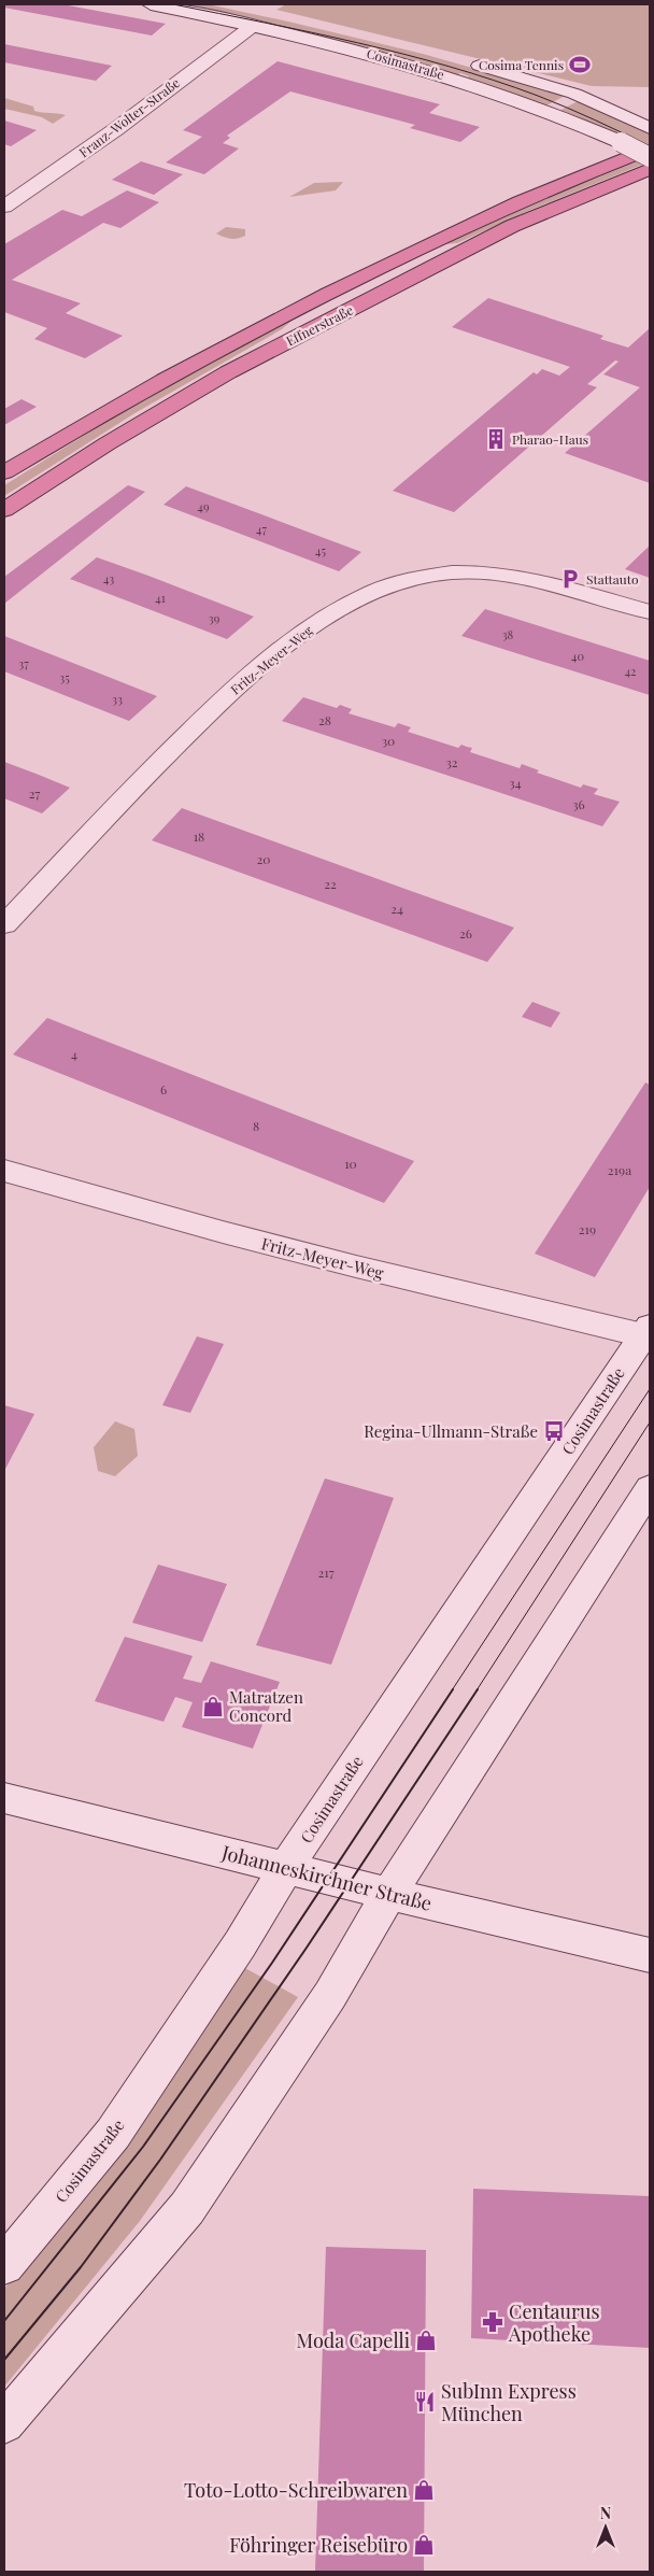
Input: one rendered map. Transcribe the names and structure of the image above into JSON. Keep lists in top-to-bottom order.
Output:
{
  "streets": {
    "highway": ["Effnerstraße"],
    "main road": [
      "Cosimastraße",
      "Franz-Wolter-Straße",
      "Fritz-Meyer-Weg",
      "Johanneskirchner Straße"
    ]
  },
  "crossings": [
    ["Cosimastraße", "Franz-Wolter-Straße"],
    ["Cosimastraße", "Fritz-Meyer-Weg"],
    ["Cosimastraße", "Johanneskirchner Straße"]
  ],
  "places": {
    "sports": ["Cosima Tennis"],
    "building": ["Pharao-Haus"],
    "parking": ["Stattauto"],
    "bus stop": ["Regina-Ullmann-Straße"],
    "shop": [
      "Matratzen Concord",
      "Moda Capelli",
      "Toto-Lotto-Schreibwaren",
      "Föhringer Reisebüro"
    ],
    "pharmacy": ["Centaurus Apotheke"],
    "restaurant": ["SubInn Express München"]
  },
  "house_numbers": [
    "49",
    "47",
    "45",
    "43",
    "41",
    "39",
    "38",
    "40",
    "37",
    "42",
    "35",
    "33",
    "28",
    "30",
    "32",
    "34",
    "27",
    "36",
    "18",
    "20",
    "22",
    "24",
    "26",
    "4",
    "6",
    "8",
    "10",
    "219a",
    "219",
    "217"
  ],
  "north": "top"
}
